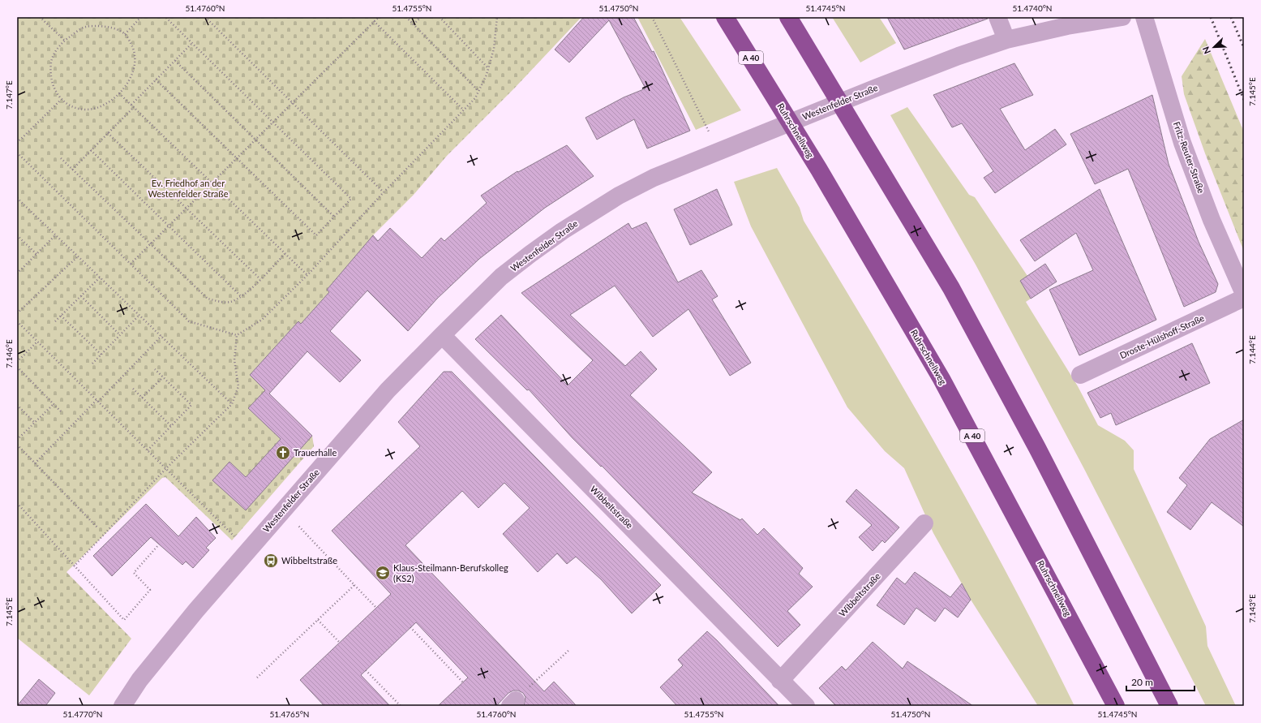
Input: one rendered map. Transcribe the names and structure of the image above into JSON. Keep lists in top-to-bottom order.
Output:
{
  "streets": {
    "highway": ["A 40", "Ruhrschnellweg"],
    "street": [
      "Westenfelder Straße",
      "Fritz-Reuter-Straße",
      "Droste-Hülshoff-Straße",
      "Wibbeltstraße"
    ]
  },
  "crossings": [
    ["Westenfelder Straße", "Wibbeltstraße"]
  ],
  "parks": ["Ev. Friedhof an der Westenfelder Straße"],
  "places": {
    "church": ["Trauerhalle"],
    "bus stop": ["Wibbeltstraße"],
    "school or university": ["Klaus-Steilmann-Berufskolleg (KS2)"]
  },
  "scale_bar": "20 m",
  "north": "bottom left",
  "coordinates": [
    "51.4760°N",
    "51.4755°N",
    "51.4750°N",
    "51.4745°N",
    "51.4740°N",
    "7.145°E",
    "7.147°E",
    "7.144°E",
    "7.146°E",
    "7.143°E",
    "51.4770°N",
    "51.4765°N"
  ]
}
